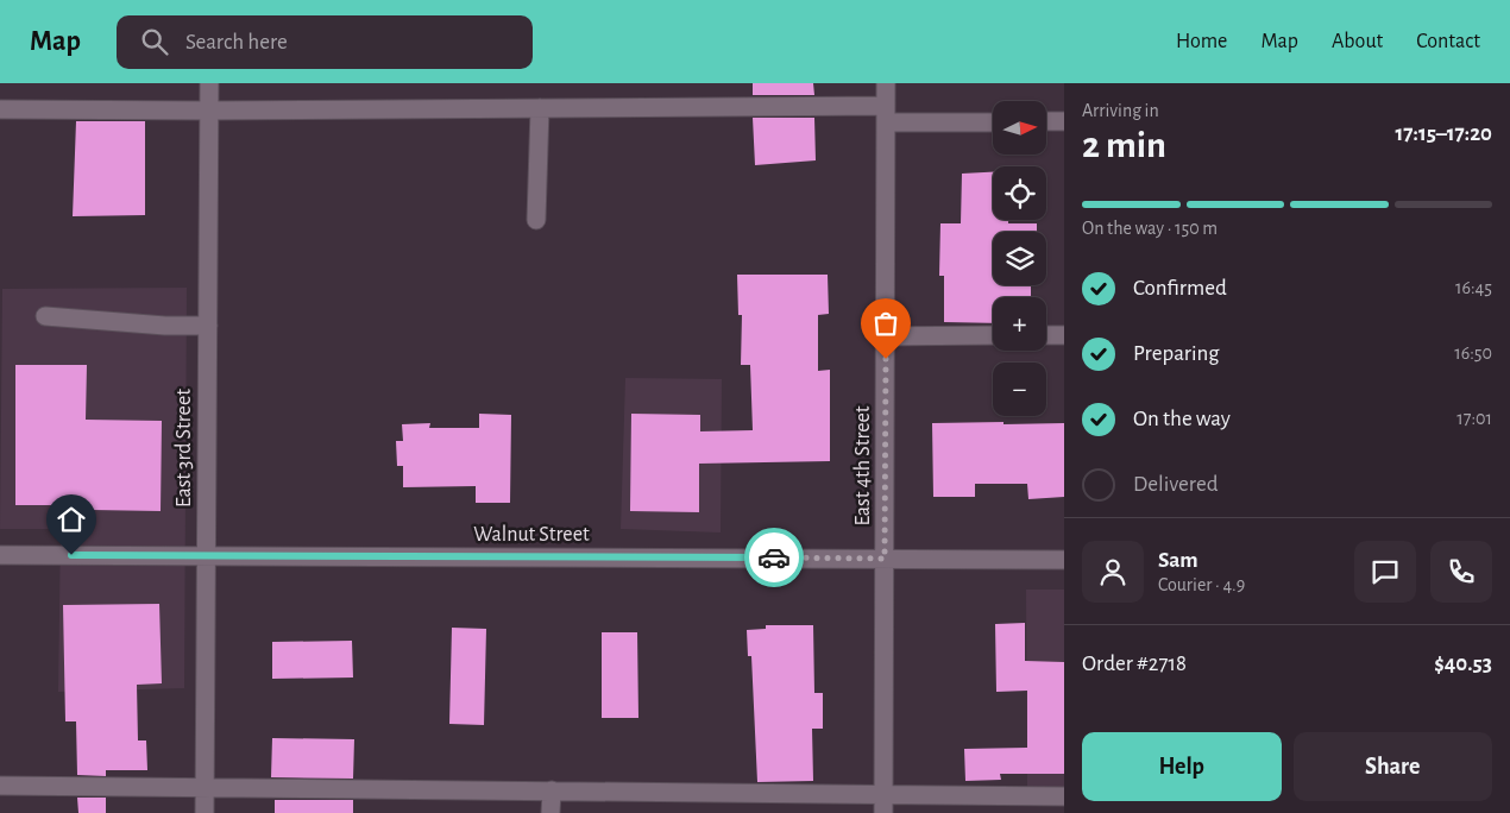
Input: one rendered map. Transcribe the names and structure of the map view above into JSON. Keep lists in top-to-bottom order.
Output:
{
  "streets": {
    "street": ["East 3rd Street", "East 4th Street", "Walnut Street"]
  },
  "crossings": [
    ["East 3rd Street", "Walnut Street"],
    ["East 4th Street", "Walnut Street"]
  ],
  "north": "right",
  "page": {
    "header": "Map",
    "search": "Search here",
    "nav": [
      "Home",
      "Map",
      "About",
      "Contact"
    ],
    "heading": ["2 min", "Arriving in", "17:15–17:20"],
    "panel": [
      "Sam",
      "Courier · 4.9",
      "Order #2718",
      "$40.53"
    ],
    "map_buttons": ["+", "−"],
    "bar": "On the way · 150 m",
    "list": [
      ["Confirmed", "16:45"],
      ["Preparing", "16:50"],
      ["On the way", "17:01"],
      "Delivered"
    ],
    "buttons": ["Help", "Share"]
  }
}
